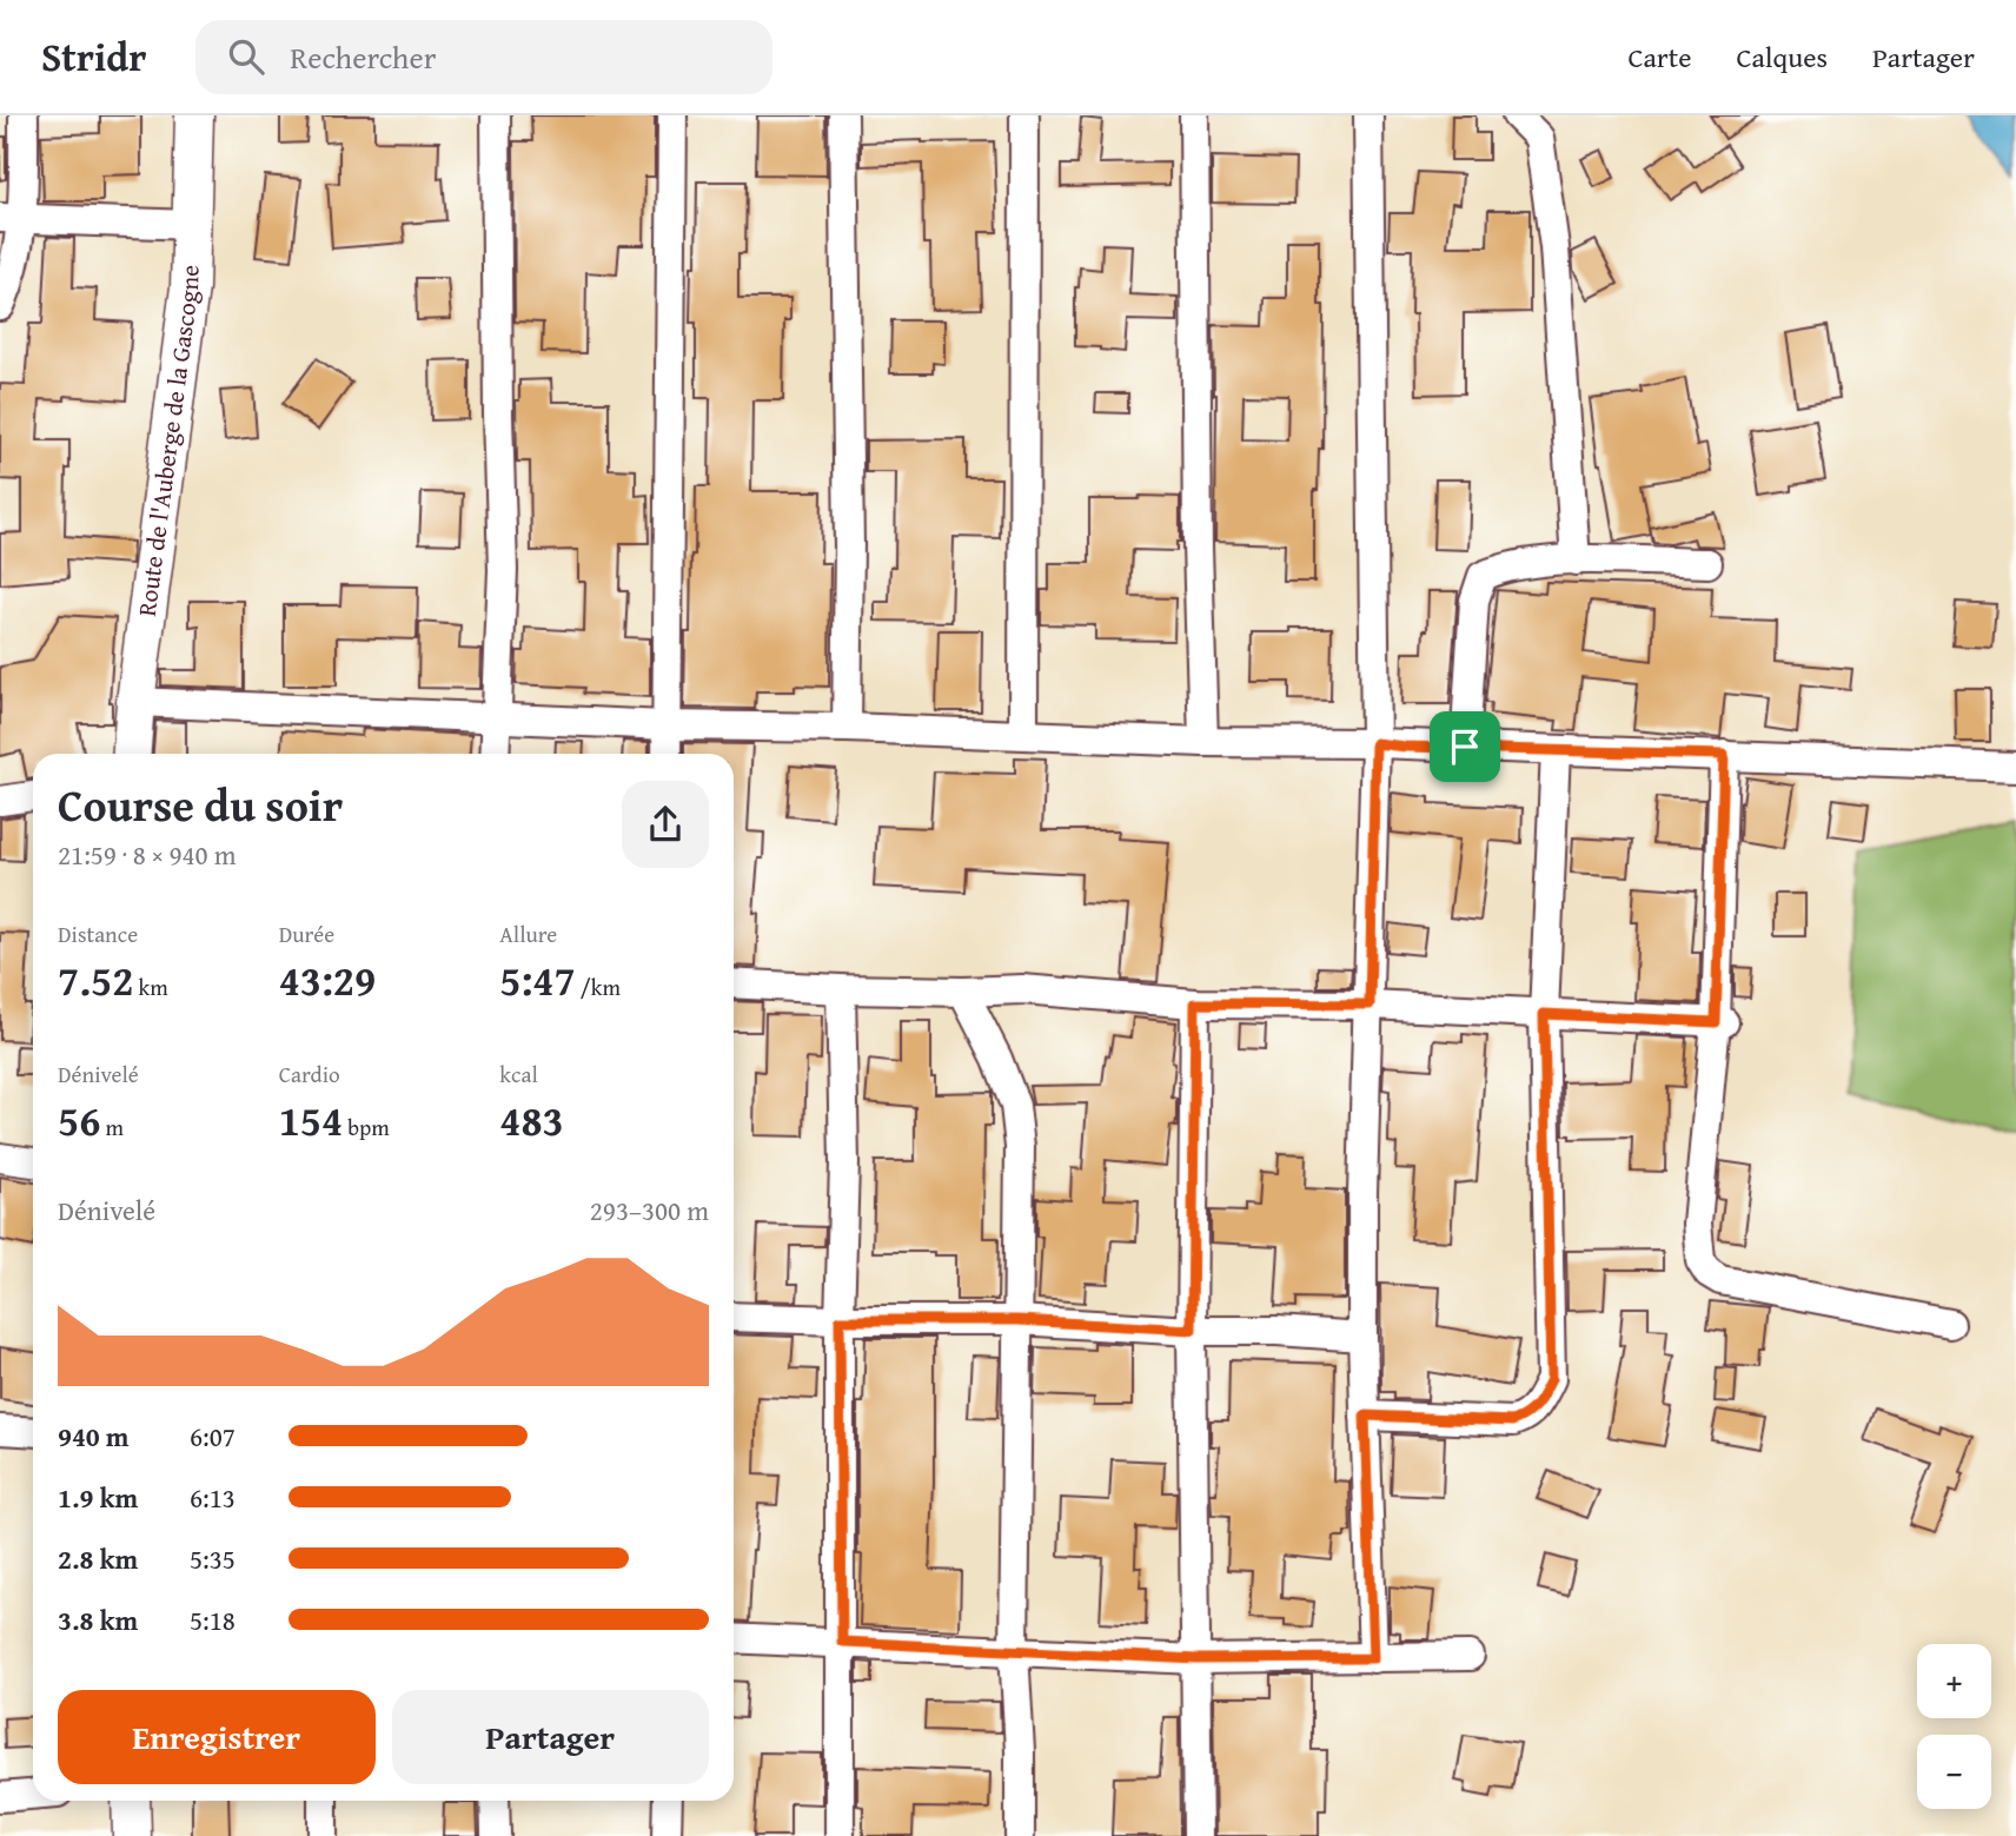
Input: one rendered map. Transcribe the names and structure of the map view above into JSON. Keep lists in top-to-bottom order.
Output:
{
  "streets": {
    "street": ["Route de l'Auberge de la Gascogne"]
  },
  "page": {
    "header": "Stridr",
    "search": "Rechercher",
    "nav": ["Carte", "Calques", "Partager"],
    "heading": ["Course du soir", "21:59 · 8 × 940 m"],
    "stats": [
      ["Distance", "7.52 km"],
      ["Durée", "43:29"],
      ["Allure", "5:47 /km"],
      ["Dénivelé", "56 m"],
      ["Cardio", "154 bpm"],
      ["kcal", "483"]
    ],
    "chart": ["Dénivelé", "293–300 m"],
    "list": [
      {
        "name": "940 m",
        "note": "6:07"
      },
      {
        "name": "1.9 km",
        "note": "6:13"
      },
      {
        "name": "2.8 km",
        "note": "5:35"
      },
      {
        "name": "3.8 km",
        "note": "5:18"
      }
    ],
    "map_buttons": ["+", "−"],
    "buttons": ["Enregistrer", "Partager"]
  }
}
